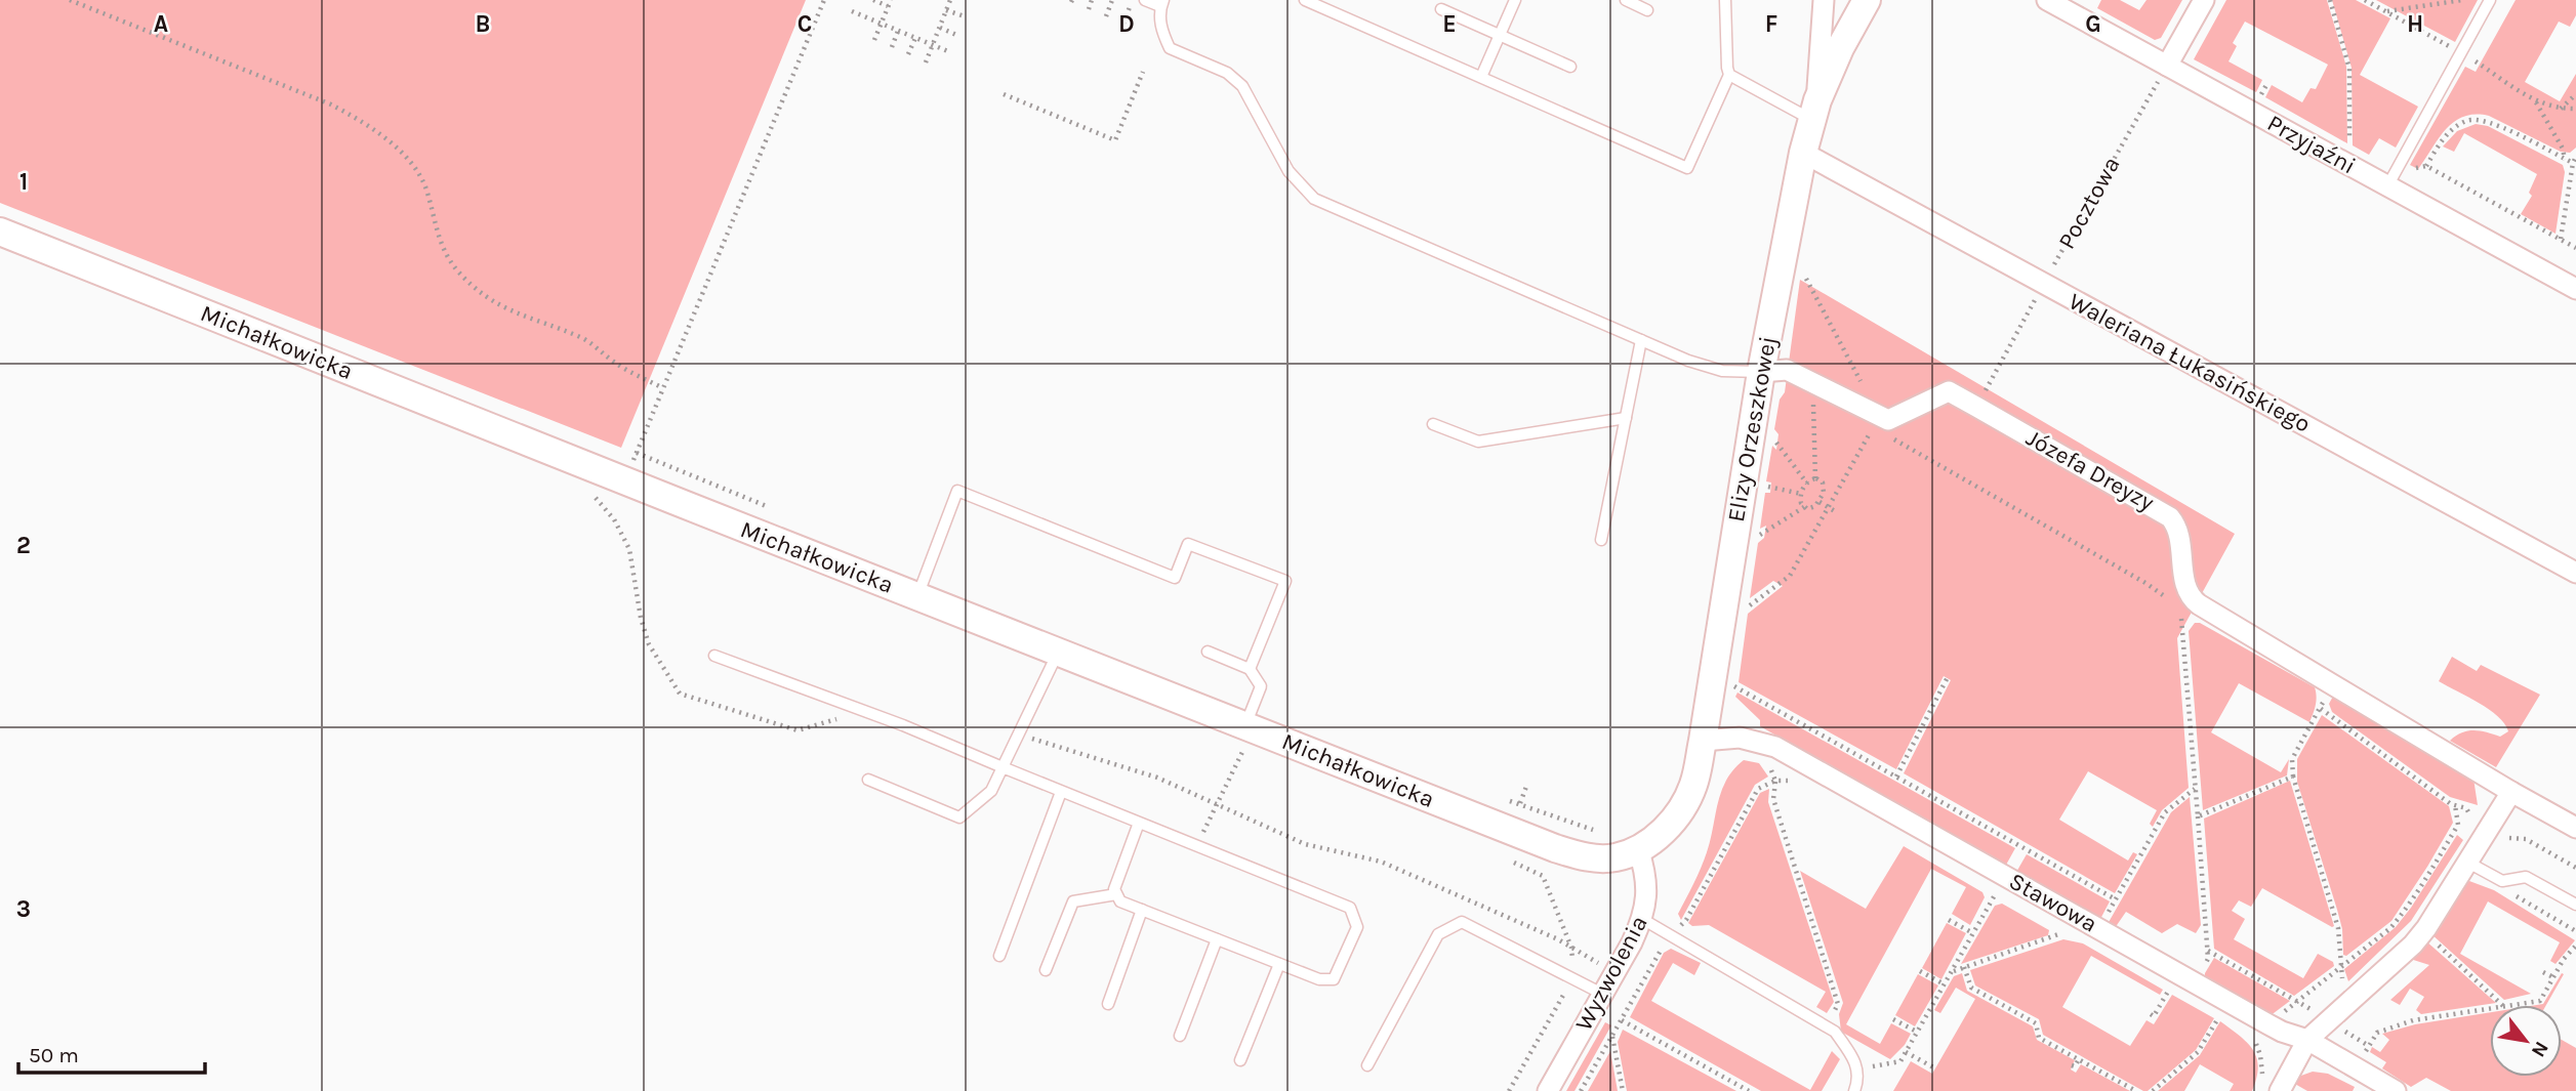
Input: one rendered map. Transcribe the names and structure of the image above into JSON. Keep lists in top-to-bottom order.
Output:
{
  "streets": {
    "street": [
      "Przyjaźni",
      "Michałkowicka",
      "Waleriana Łukasińskiego",
      "Elizy Orzeszkowej",
      "Józefa Dreyzy",
      "Stawowa",
      "Wyzwolenia"
    ],
    "path": ["Pocztowa"]
  },
  "crossings": [
    ["Przyjaźni", "Pocztowa"],
    ["Pocztowa", "Waleriana Łukasińskiego"],
    ["Pocztowa", "Józefa Dreyzy"],
    ["Michałkowicka", "Elizy Orzeszkowej"],
    ["Michałkowicka", "Wyzwolenia"],
    ["Waleriana Łukasińskiego", "Elizy Orzeszkowej"],
    ["Elizy Orzeszkowej", "Józefa Dreyzy"],
    ["Elizy Orzeszkowej", "Stawowa"],
    ["Elizy Orzeszkowej", "Wyzwolenia"]
  ],
  "scale_bar": "50 m",
  "north": "bottom right",
  "grid": {
    "columns": [
      "A",
      "B",
      "C",
      "D",
      "E",
      "F",
      "G",
      "H"
    ],
    "rows": ["1", "2", "3"]
  }
}
